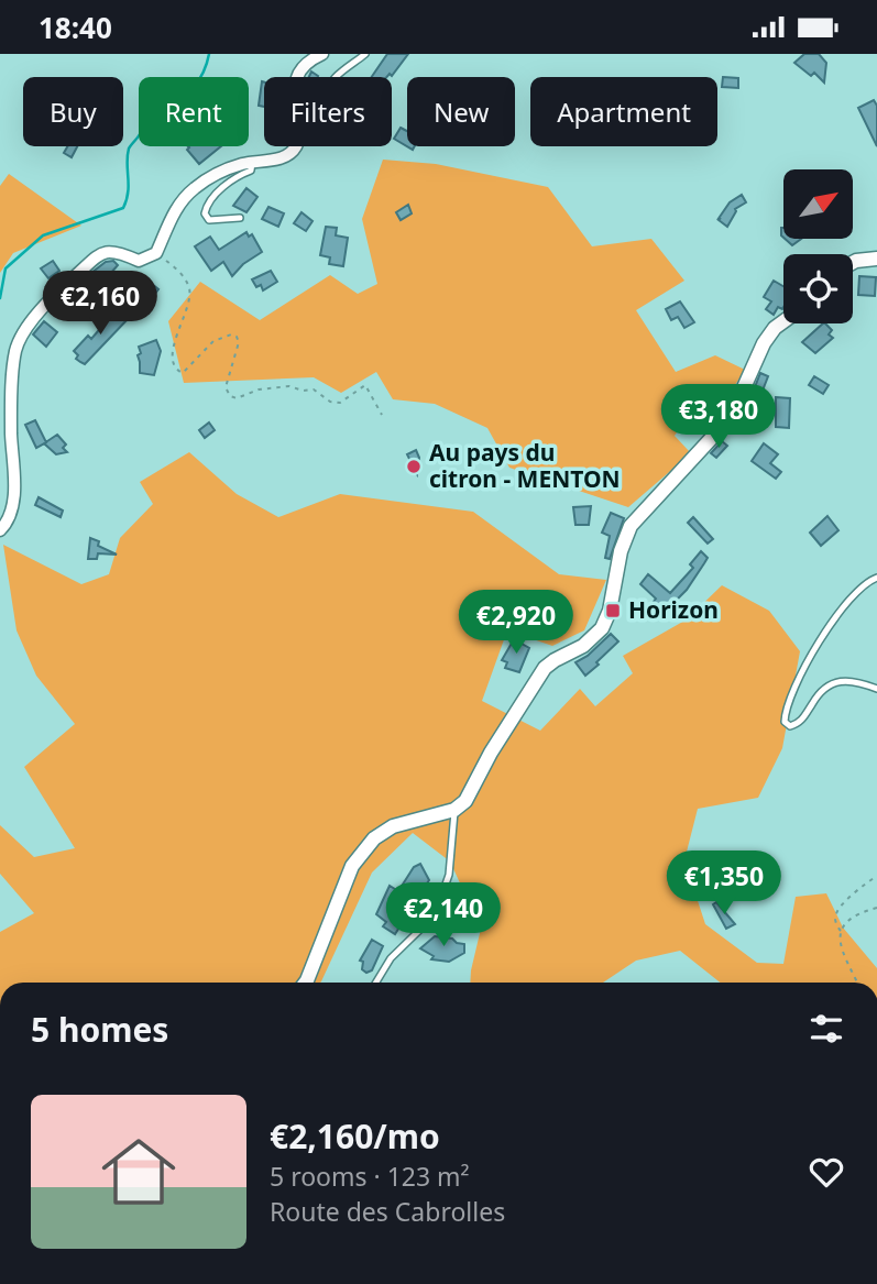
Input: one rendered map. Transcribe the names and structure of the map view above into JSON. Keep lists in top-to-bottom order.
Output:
{
  "places": {
    "other": ["Au pays du citron - MENTON"],
    "transit": ["Horizon"]
  },
  "north": "top right",
  "page": {
    "status": "18:40",
    "chip": [
      "Buy",
      "Rent",
      "Filters",
      "New",
      "Apartment"
    ],
    "price": [
      "€2,160",
      "€3,180",
      "€2,920",
      "€1,350",
      "€2,140"
    ],
    "heading": "5 homes",
    "list": [
      {
        "name": "€2,160/mo",
        "note": "5 rooms · 123 m² · Route des Cabrolles"
      }
    ]
  }
}
